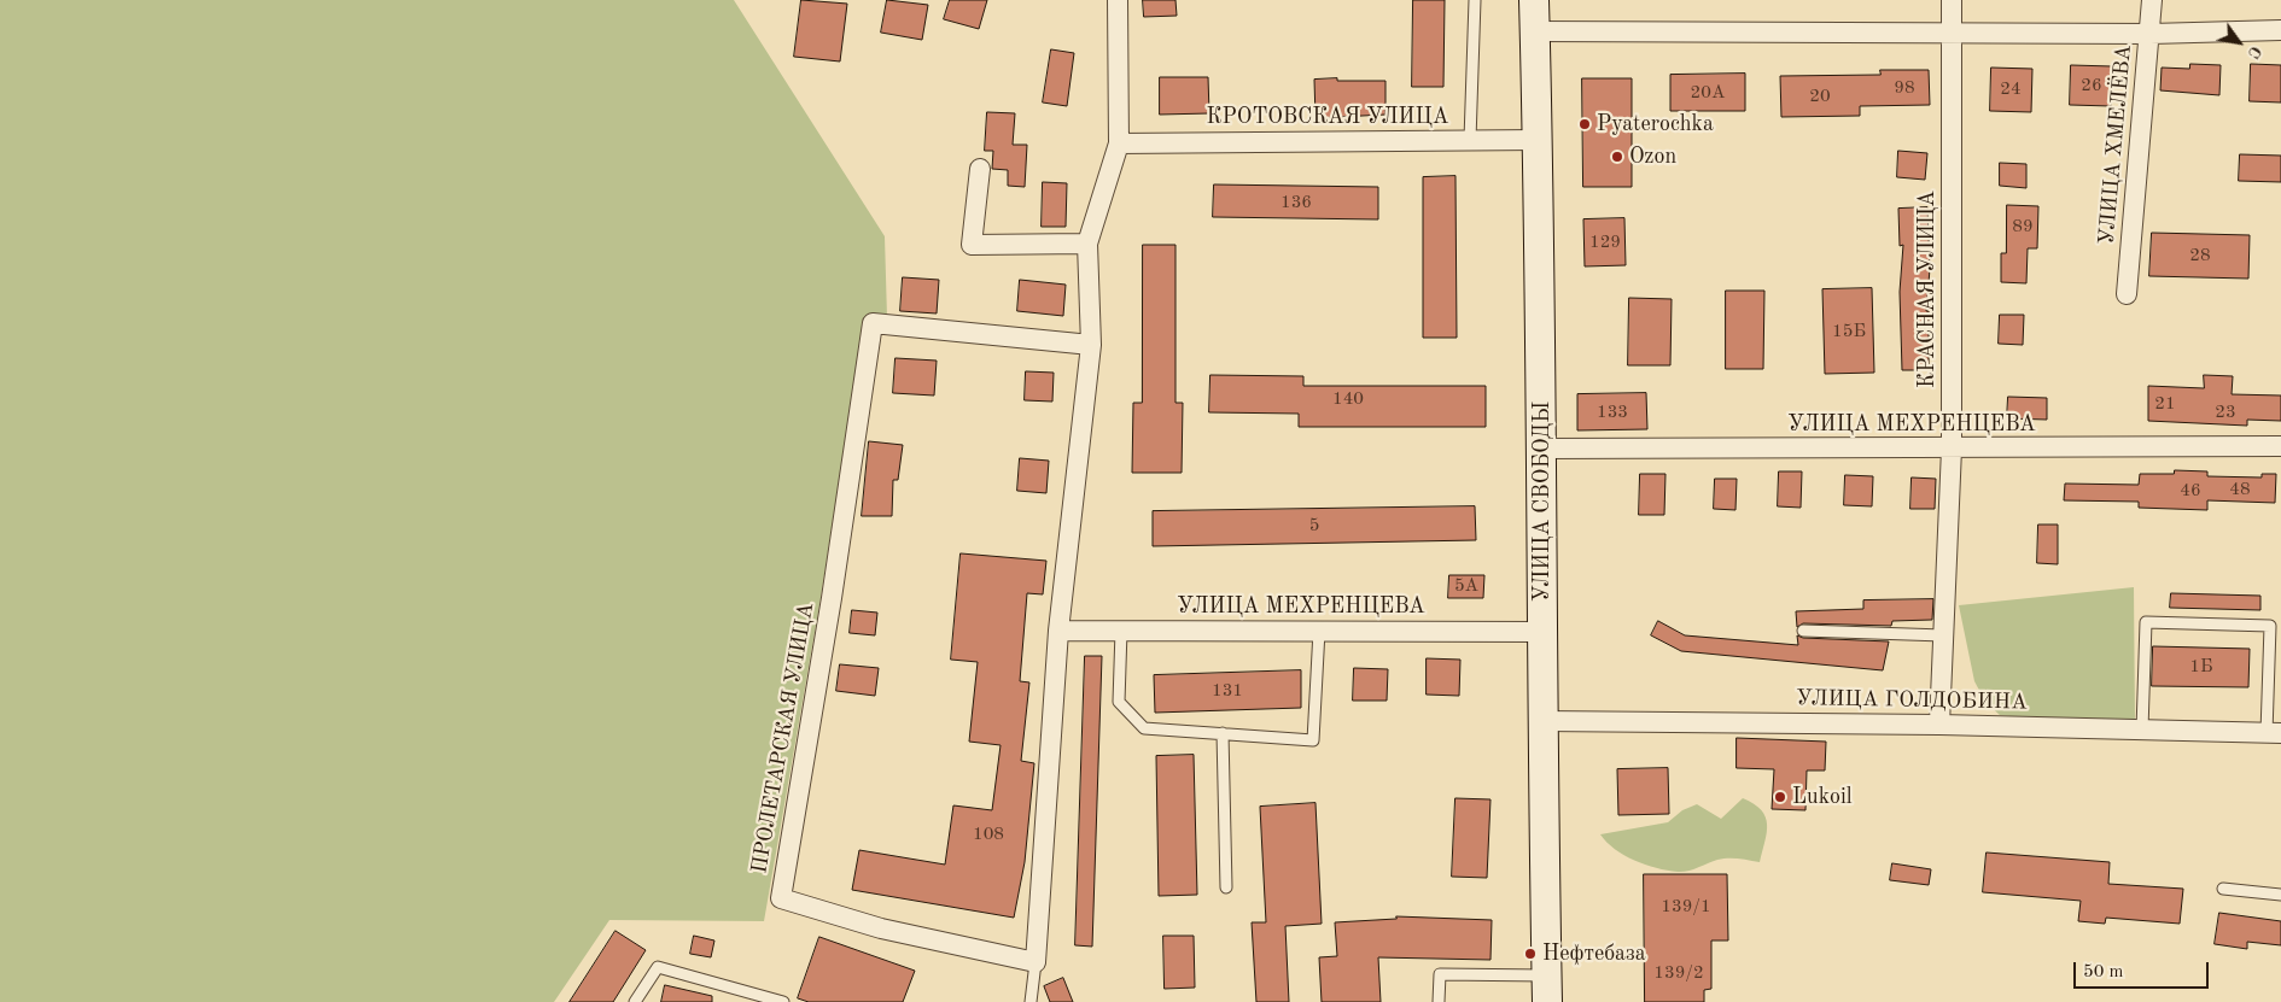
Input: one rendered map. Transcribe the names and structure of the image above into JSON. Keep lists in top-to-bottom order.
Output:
{
  "streets": {
    "main road": ["УЛИЦА СВОБОДЫ"],
    "street": [
      "КРОТОВСКАЯ УЛИЦА",
      "УЛИЦА ХМЕЛЁВА",
      "КРАСНАЯ УЛИЦА",
      "УЛИЦА МЕХРЕНЦЕВА",
      "УЛИЦА ГОЛДОБИНА",
      "ПРОЛЕТАРСКАЯ УЛИЦА"
    ]
  },
  "crossings": [
    ["КРОТОВСКАЯ УЛИЦА", "УЛИЦА СВОБОДЫ"],
    ["КРАСНАЯ УЛИЦА", "УЛИЦА МЕХРЕНЦЕВА"],
    ["КРАСНАЯ УЛИЦА", "УЛИЦА ГОЛДОБИНА"],
    ["УЛИЦА МЕХРЕНЦЕВА", "УЛИЦА СВОБОДЫ"],
    ["УЛИЦА СВОБОДЫ", "УЛИЦА ГОЛДОБИНА"]
  ],
  "places": [
    "Pyaterochka",
    "Ozon",
    "Lukoil",
    "Нефтебаза"
  ],
  "house_numbers": [
    "26",
    "98",
    "24",
    "20А",
    "20",
    "136",
    "89",
    "129",
    "28",
    "15Б",
    "140",
    "21",
    "133",
    "23",
    "48",
    "46",
    "5",
    "5А",
    "1Б",
    "131",
    "108",
    "139/1",
    "139/2"
  ],
  "scale_bar": "50 m",
  "north": "bottom right"
}
